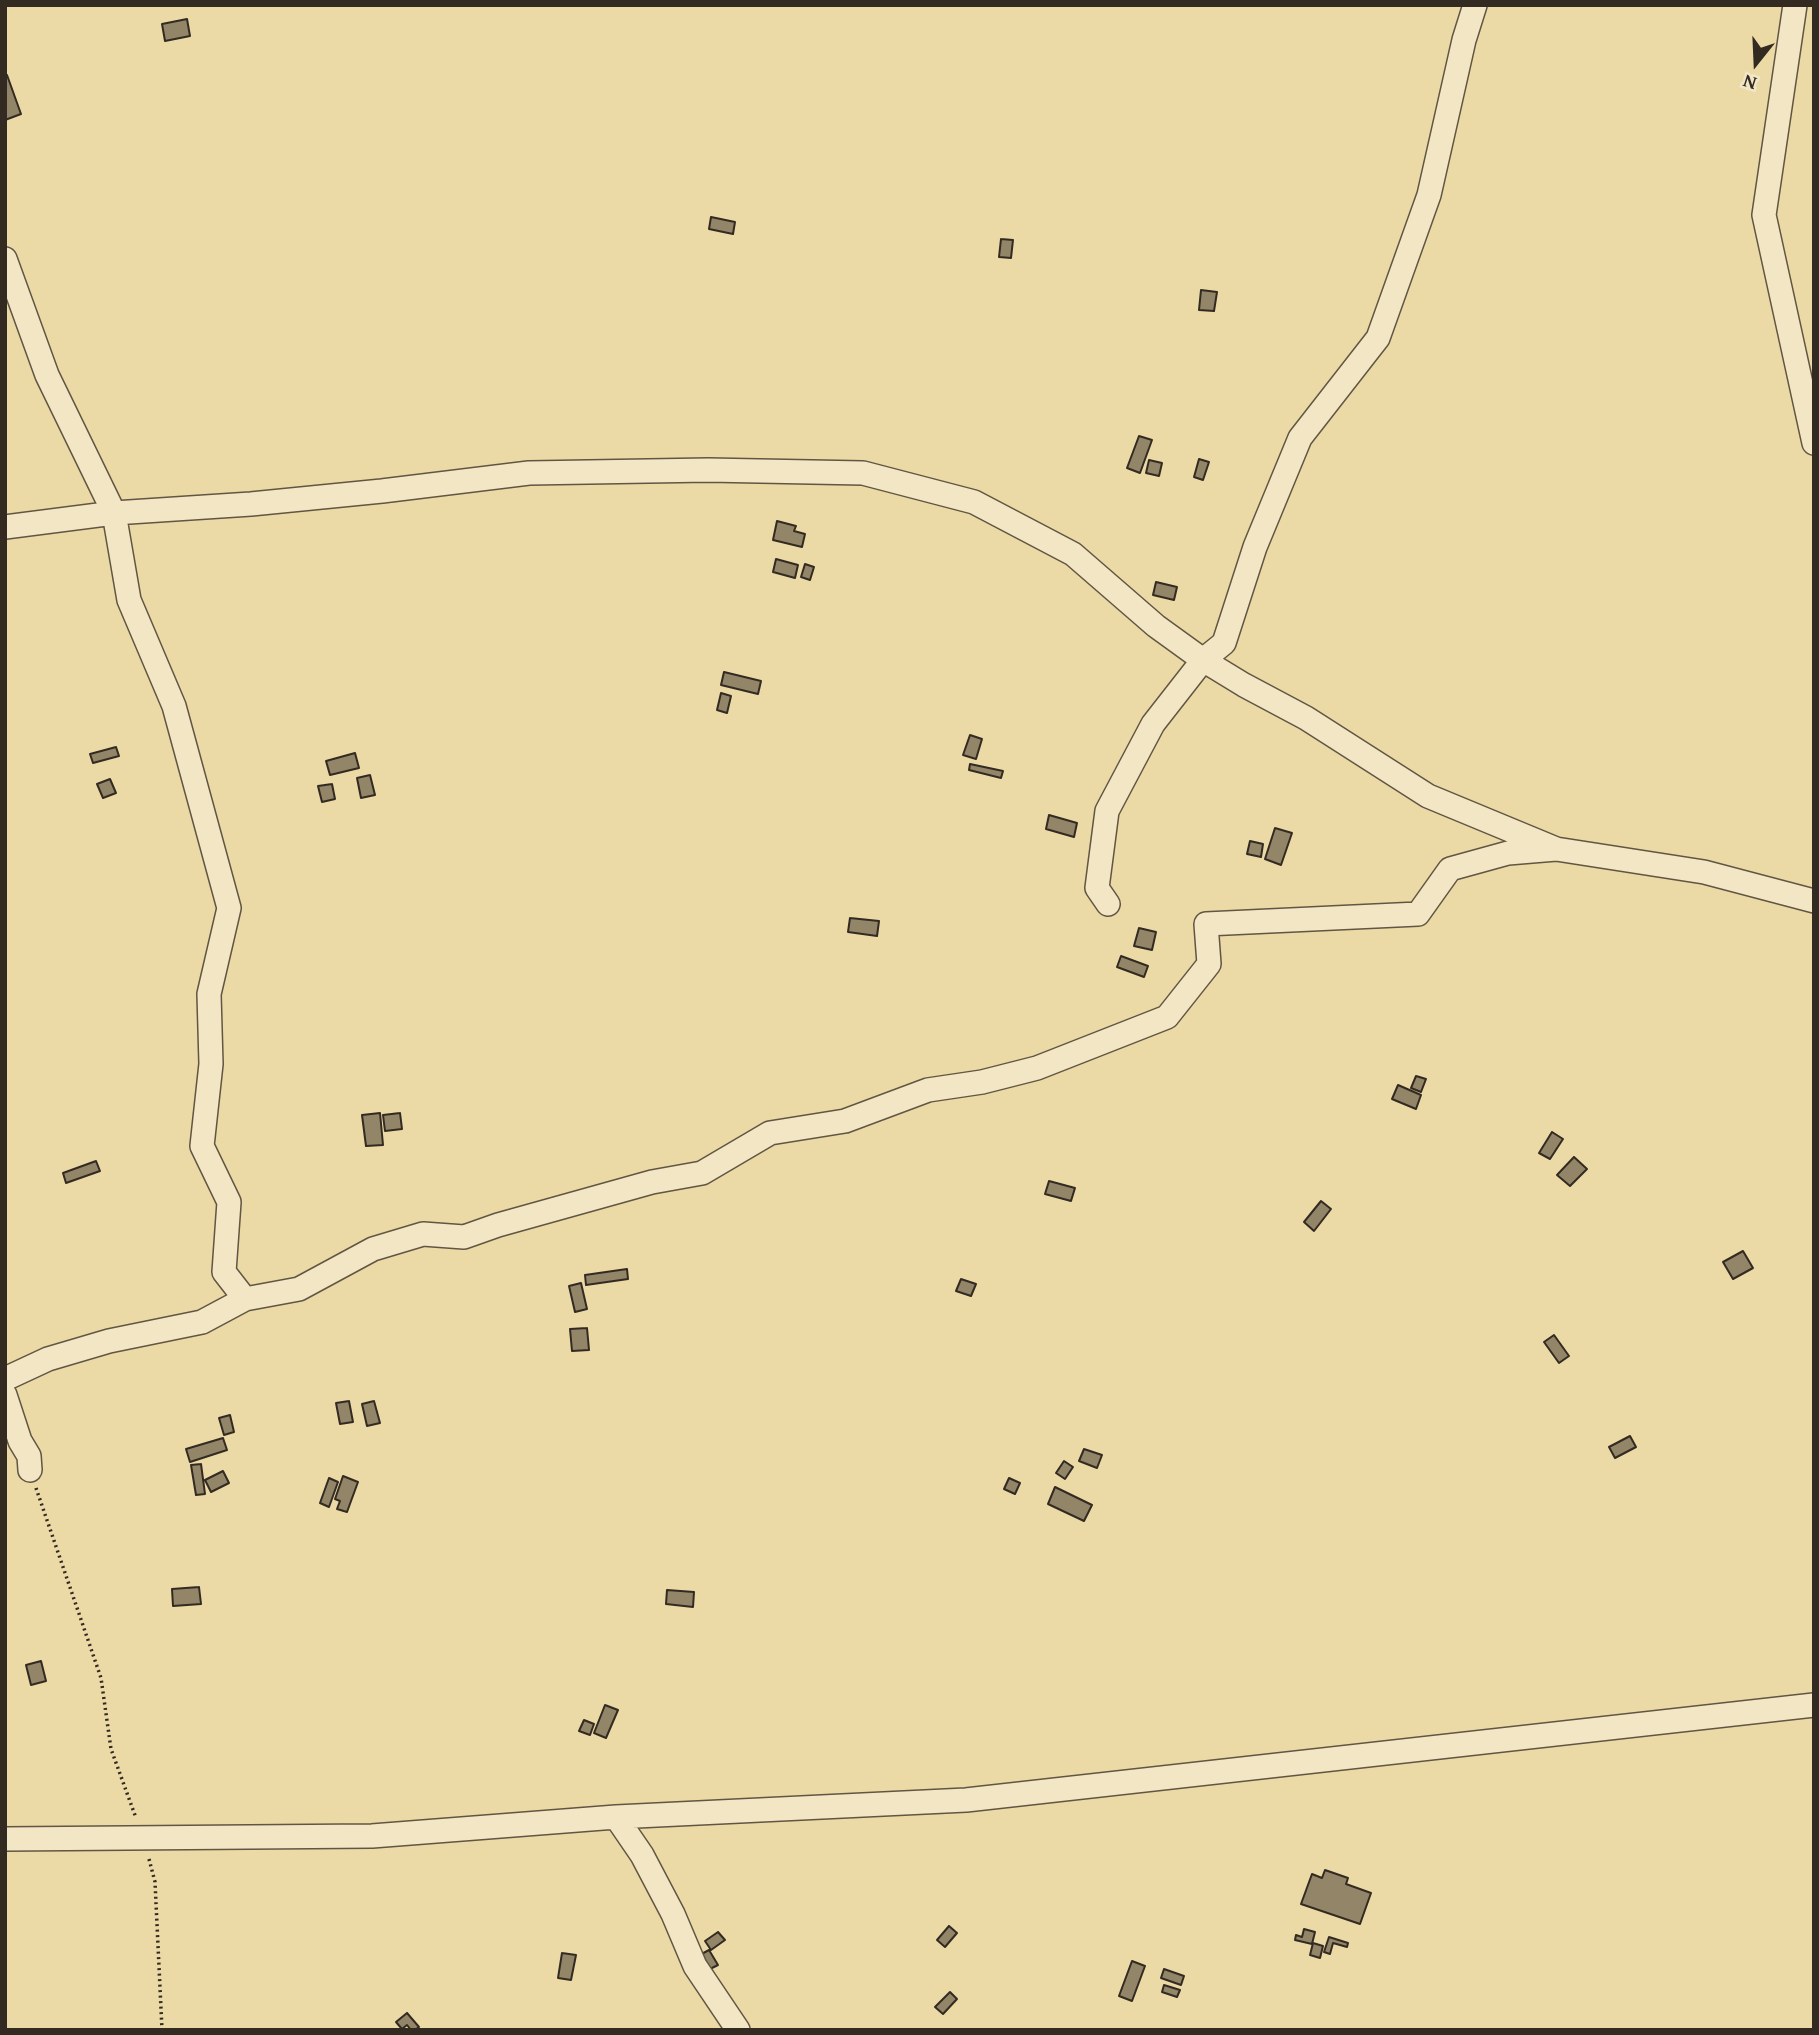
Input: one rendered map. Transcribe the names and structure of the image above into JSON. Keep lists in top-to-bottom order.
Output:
{
  "north": "bottom"
}
